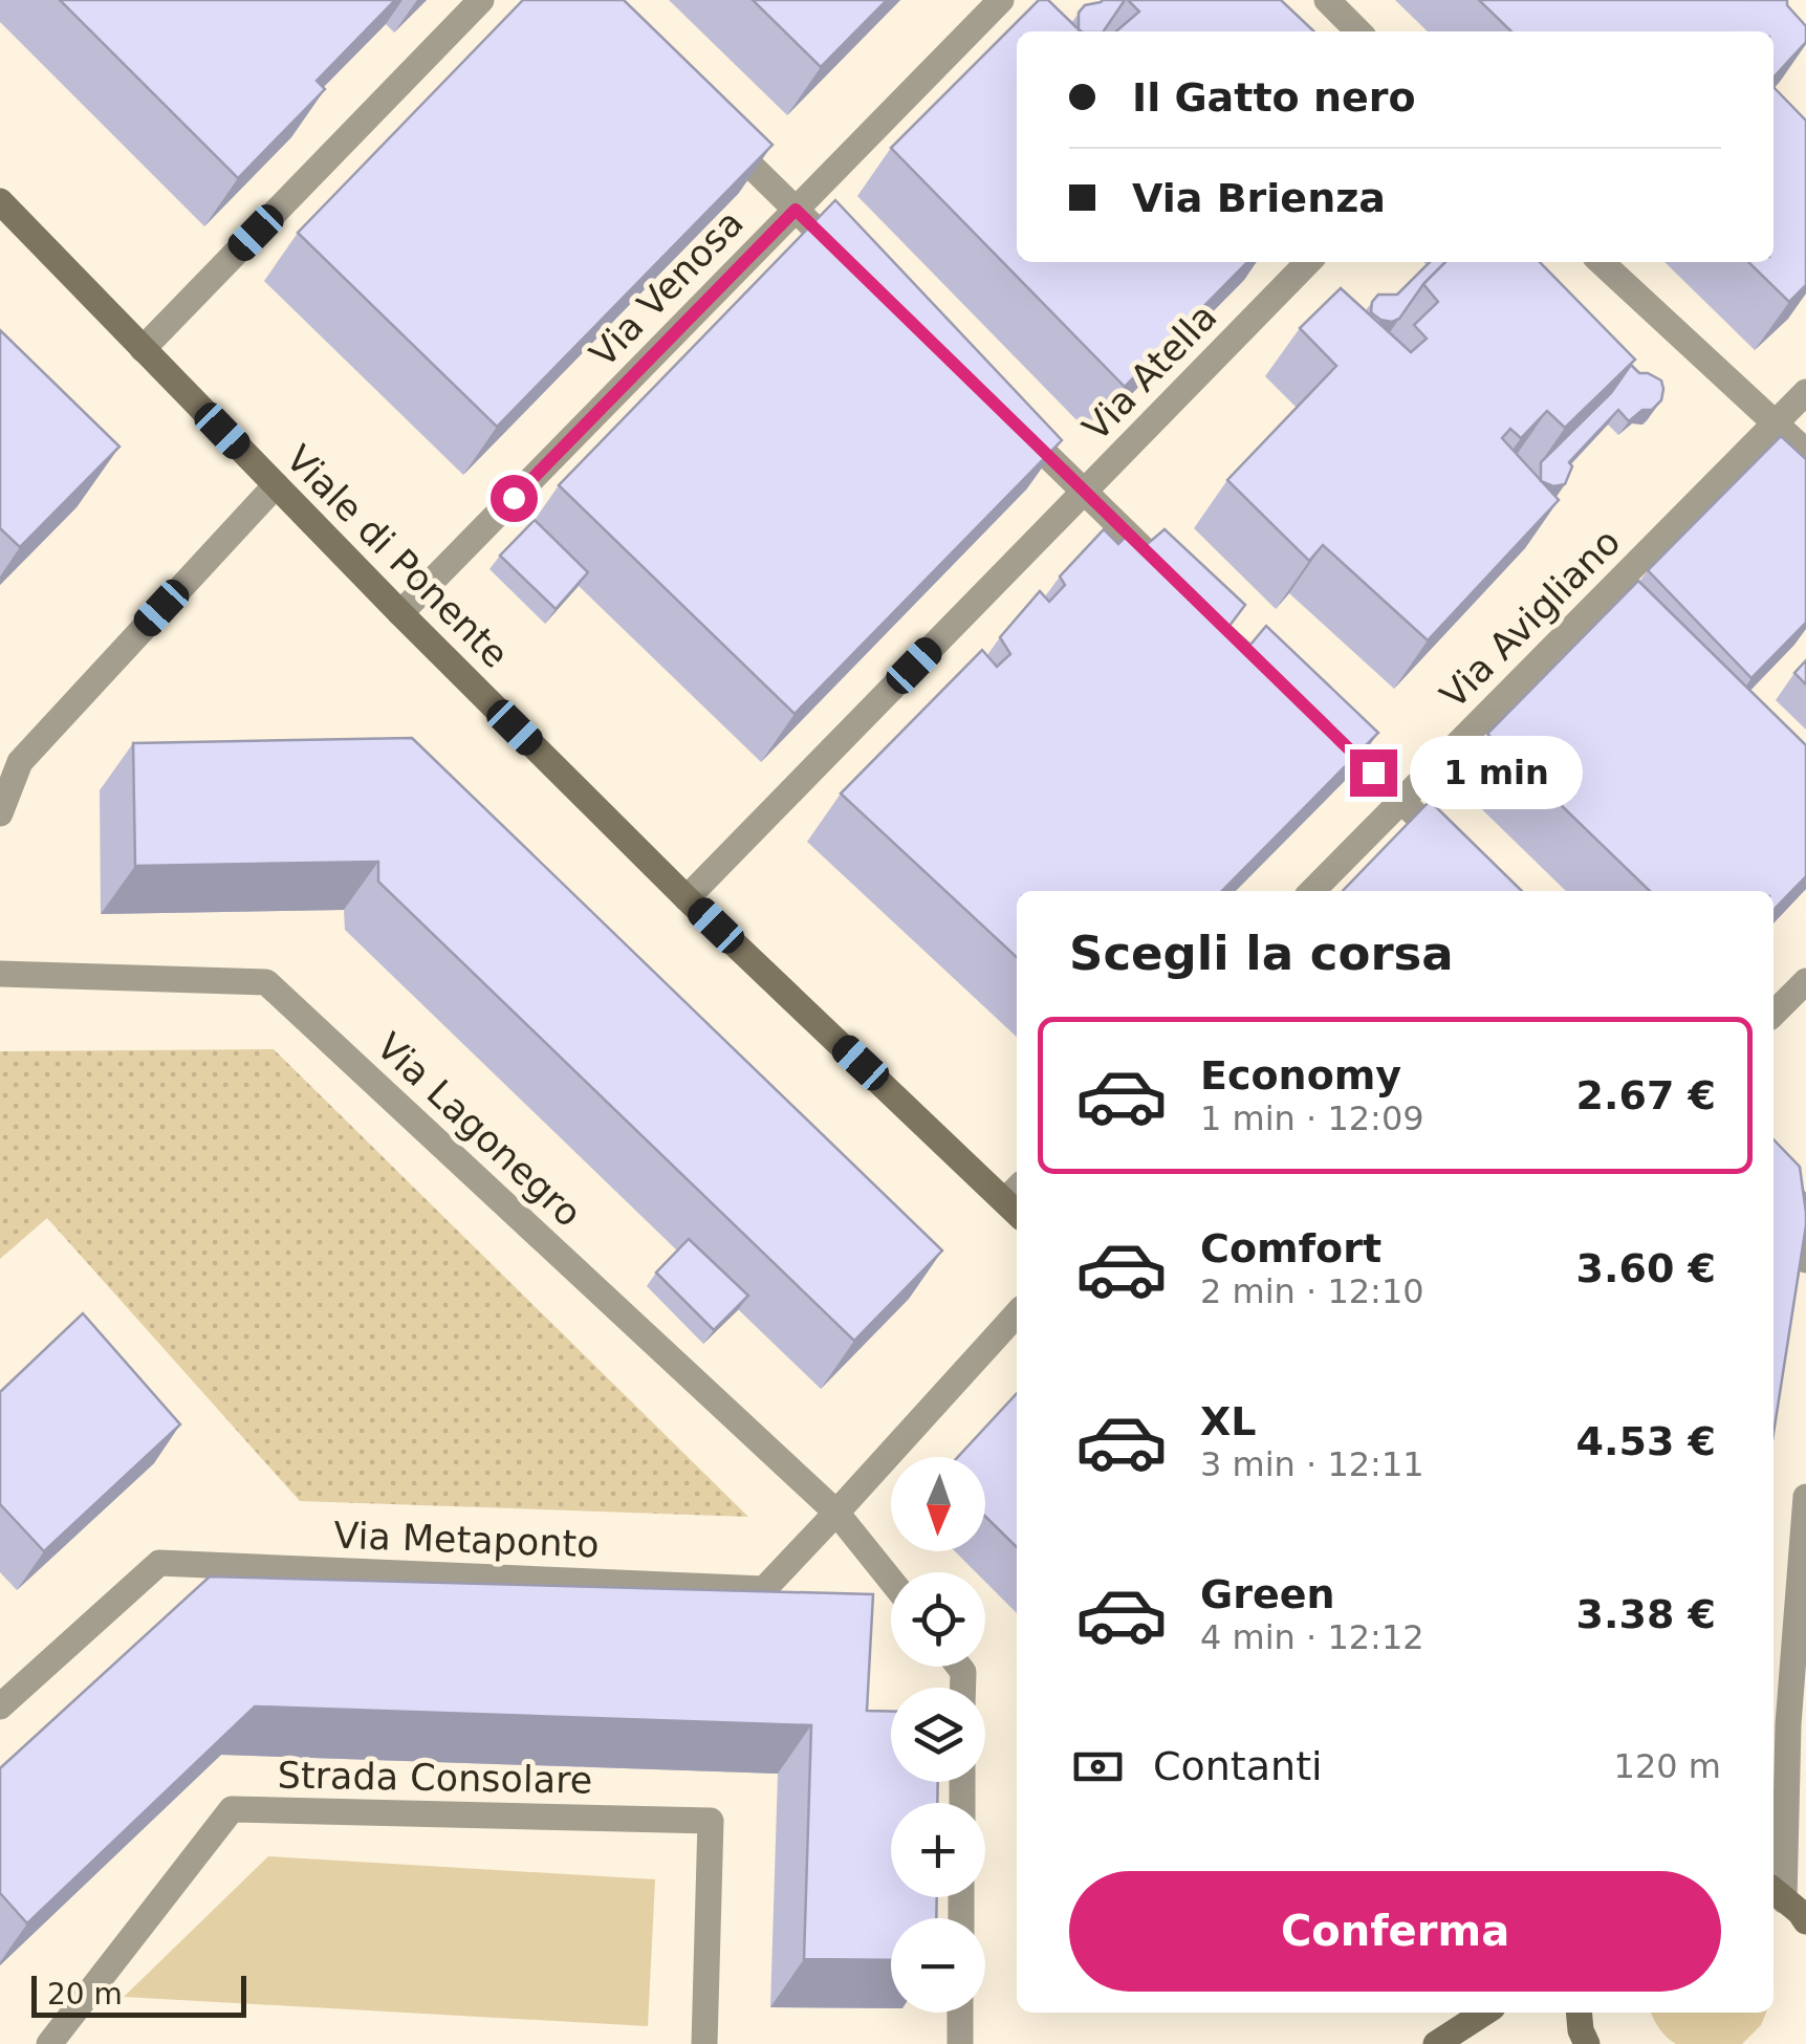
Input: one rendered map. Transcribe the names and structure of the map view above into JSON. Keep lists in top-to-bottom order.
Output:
{
  "streets": {
    "main road": ["Viale di Ponente"],
    "street": [
      "Via Venosa",
      "Via Atella",
      "Via Avigliano",
      "Via Lagonegro",
      "Via Metaponto",
      "Strada Consolare"
    ]
  },
  "crossings": [
    ["Via Venosa", "Viale di Ponente"],
    ["Via Atella", "Viale di Ponente"],
    ["Via Lagonegro", "Via Metaponto"]
  ],
  "scale_bar": "20 m",
  "north": "bottom",
  "page": {
    "banner": ["Il Gatto nero", "Via Brienza"],
    "bubble": "1 min",
    "heading": "Scegli la corsa",
    "list": [
      {
        "name": "Economy",
        "note": "1 min · 12:09",
        "value": "2.67 €"
      },
      {
        "name": "Comfort",
        "note": "2 min · 12:10",
        "value": "3.60 €"
      },
      {
        "name": "XL",
        "note": "3 min · 12:11",
        "value": "4.53 €"
      },
      {
        "name": "Green",
        "note": "4 min · 12:12",
        "value": "3.38 €"
      }
    ],
    "map_buttons": ["+", "−"],
    "pay": ["Contanti", "120 m"],
    "buttons": "Conferma",
    "scale": "20 m"
  }
}
